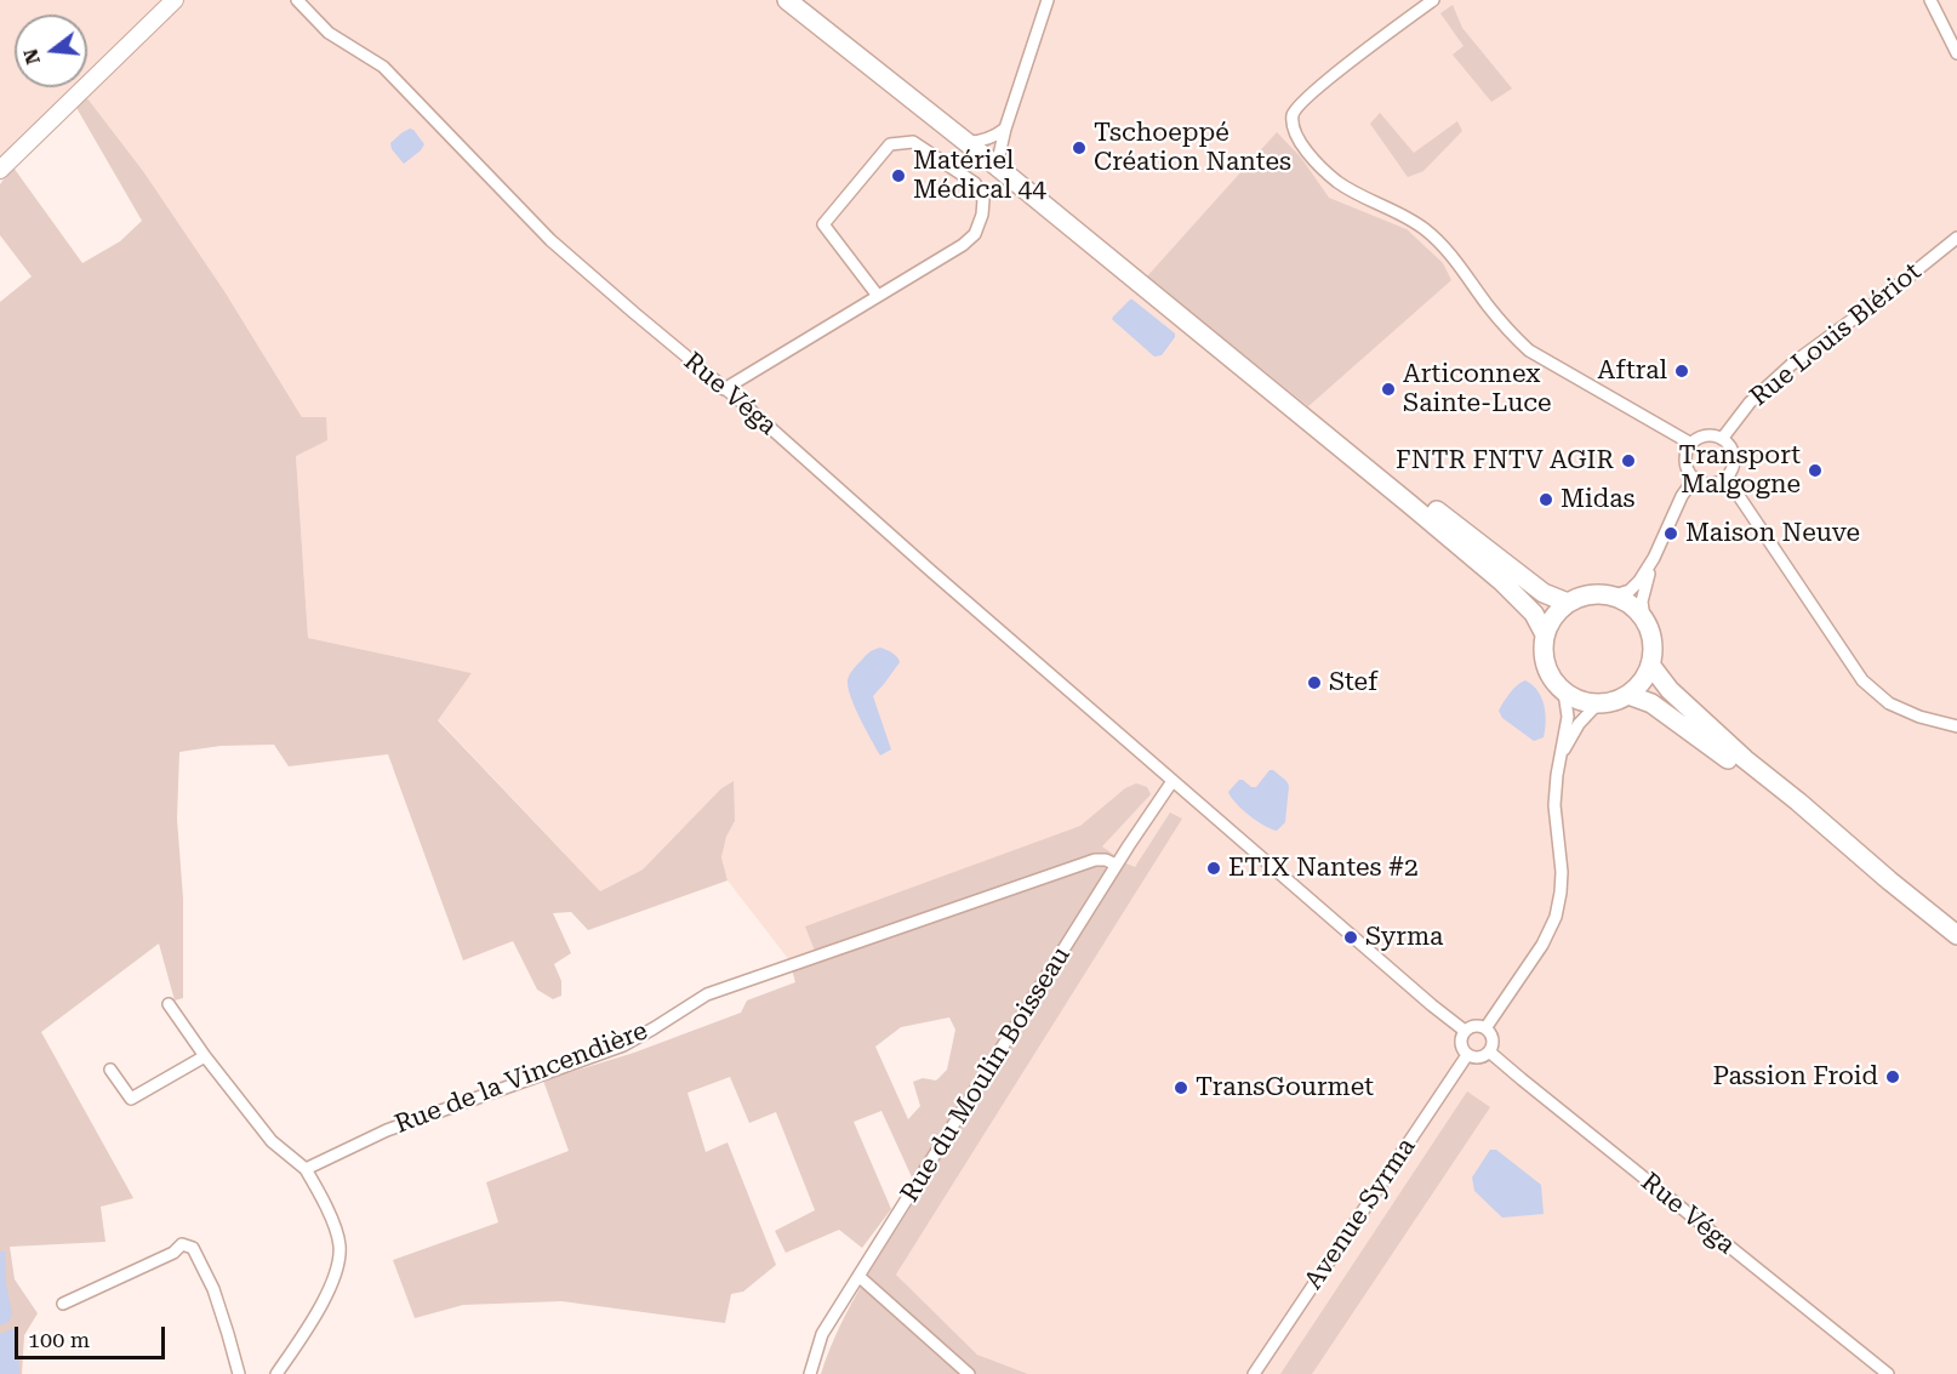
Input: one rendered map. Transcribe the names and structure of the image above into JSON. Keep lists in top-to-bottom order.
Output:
{
  "streets": {
    "street": [
      "Rue Louis Blériot",
      "Rue Véga",
      "Rue du Moulin Boisseau",
      "Rue de la Vincendière",
      "Avenue Syrma"
    ]
  },
  "crossings": [
    ["Rue Véga", "Rue du Moulin Boisseau"],
    ["Rue Véga", "Avenue Syrma"],
    ["Rue du Moulin Boisseau", "Rue de la Vincendière"]
  ],
  "places": [
    "Tschoeppé Création Nantes",
    "Matériel Médical 44",
    "Aftral",
    "Articonnex Sainte-Luce",
    "FNTR FNTV AGIR",
    "Transport Malgogne",
    "Midas",
    "Maison Neuve",
    "Stef",
    "ETIX Nantes #2",
    "Syrma",
    "Passion Froid",
    "TransGourmet"
  ],
  "scale_bar": "100 m",
  "north": "left"
}
